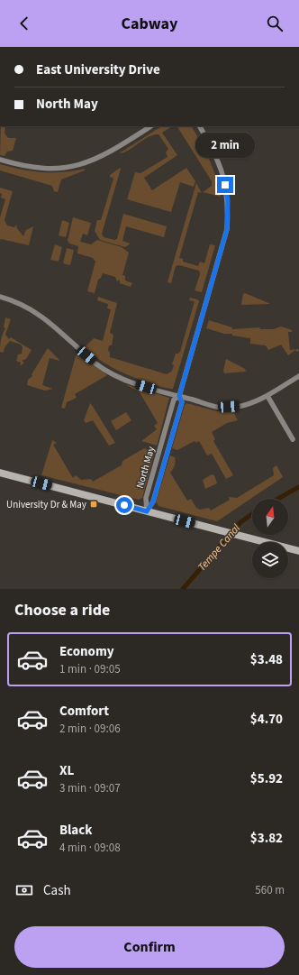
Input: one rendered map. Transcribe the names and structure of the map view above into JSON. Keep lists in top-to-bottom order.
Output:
{
  "streets": {
    "street": ["North May"]
  },
  "water": ["Tempe Canal"],
  "places": {
    "transit": ["University Dr & May"]
  },
  "north": "top",
  "page": {
    "header": "Cabway",
    "banner": ["East University Drive", "North May"],
    "bubble": "2 min",
    "heading": "Choose a ride",
    "list": [
      {
        "name": "Economy",
        "note": "1 min · 09:05",
        "value": "$3.48"
      },
      {
        "name": "Comfort",
        "note": "2 min · 09:06",
        "value": "$4.70"
      },
      {
        "name": "XL",
        "note": "3 min · 09:07",
        "value": "$5.92"
      },
      {
        "name": "Black",
        "note": "4 min · 09:08",
        "value": "$3.82"
      }
    ],
    "pay": ["Cash", "560 m"],
    "buttons": "Confirm"
  }
}
